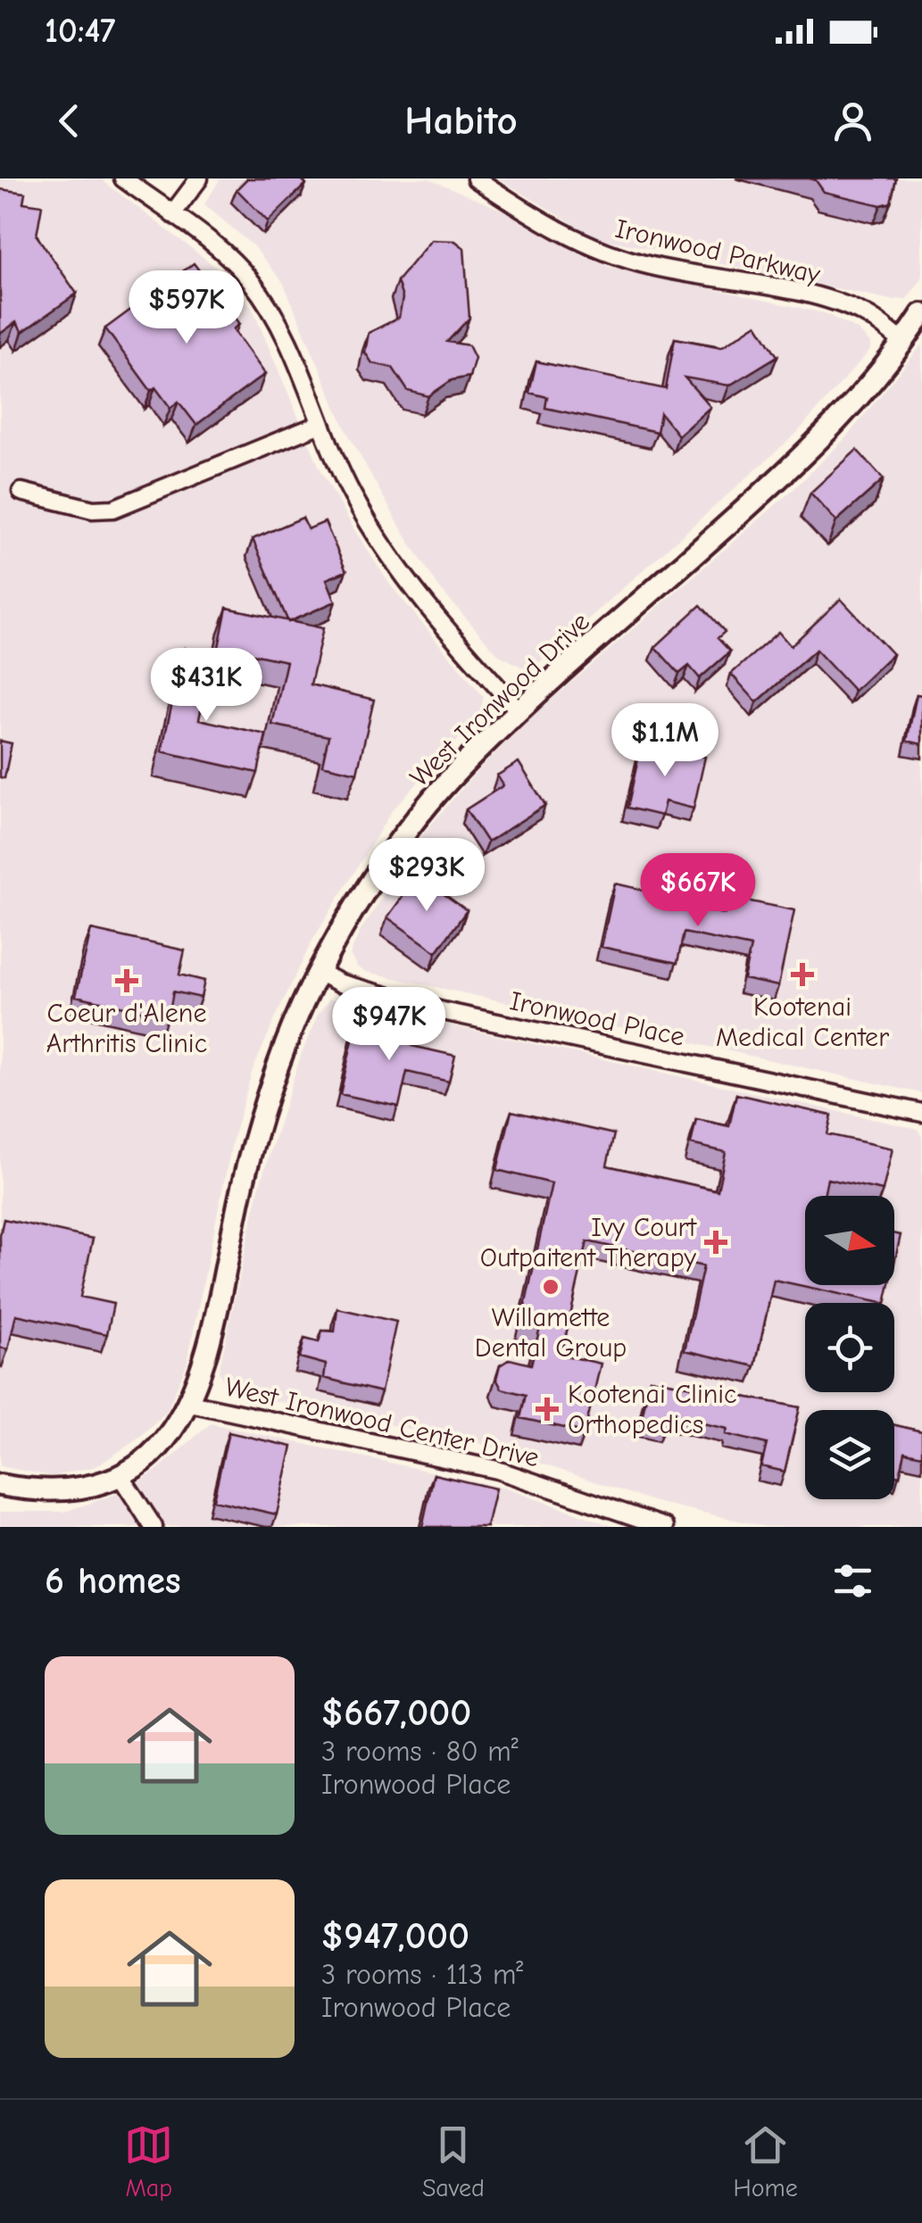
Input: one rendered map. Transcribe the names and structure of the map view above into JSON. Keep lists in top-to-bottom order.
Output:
{
  "streets": {
    "street": [
      "Ironwood Parkway",
      "West Ironwood Drive",
      "Ironwood Place",
      "West Ironwood Center Drive"
    ]
  },
  "crossings": [
    ["Ironwood Parkway", "West Ironwood Drive"],
    ["West Ironwood Drive", "Ironwood Place"],
    ["West Ironwood Drive", "West Ironwood Center Drive"]
  ],
  "places": {
    "health": [
      "Kootenai Medical Center",
      "Coeur d'Alene Arthritis Clinic",
      "Ivy Court Outpaitent Therapy",
      "Kootenai Clinic Orthopedics"
    ],
    "other": ["Willamette Dental Group"]
  },
  "north": "right",
  "page": {
    "status": "10:47",
    "header": "Habito",
    "price": [
      "$597K",
      "$431K",
      "$1.1M",
      "$293K",
      "$667K",
      "$947K"
    ],
    "heading": "6 homes",
    "list": [
      {
        "name": "$667,000",
        "note": "3 rooms · 80 m² · Ironwood Place"
      },
      {
        "name": "$947,000",
        "note": "3 rooms · 113 m² · Ironwood Place"
      }
    ],
    "tabs": ["Map", "Saved", "Home"]
  }
}
